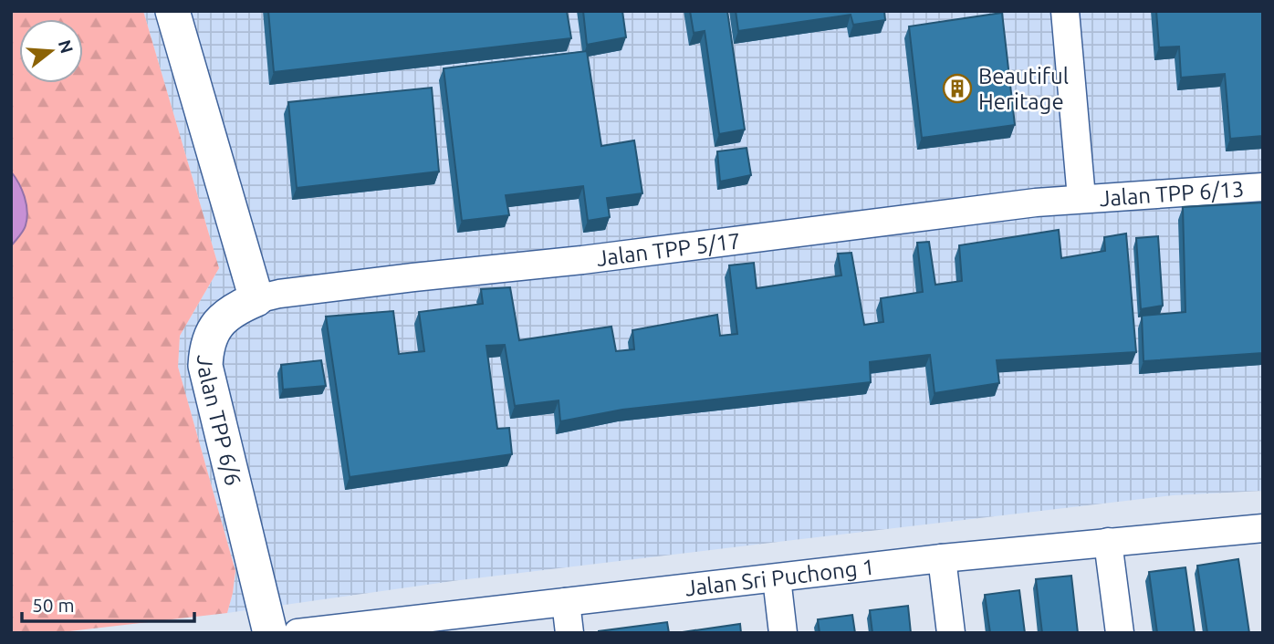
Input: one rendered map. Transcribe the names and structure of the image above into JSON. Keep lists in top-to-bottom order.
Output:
{
  "streets": {
    "street": [
      "Jalan TPP 6/13",
      "Jalan TPP 5/17",
      "Jalan TPP 6/6",
      "Jalan Sri Puchong 1"
    ]
  },
  "crossings": [
    ["Jalan TPP 6/13", "Jalan TPP 5/17"],
    ["Jalan TPP 5/17", "Jalan TPP 6/6"]
  ],
  "places": {
    "building": ["Beautiful Heritage"]
  },
  "scale_bar": "50 m",
  "north": "right"
}
